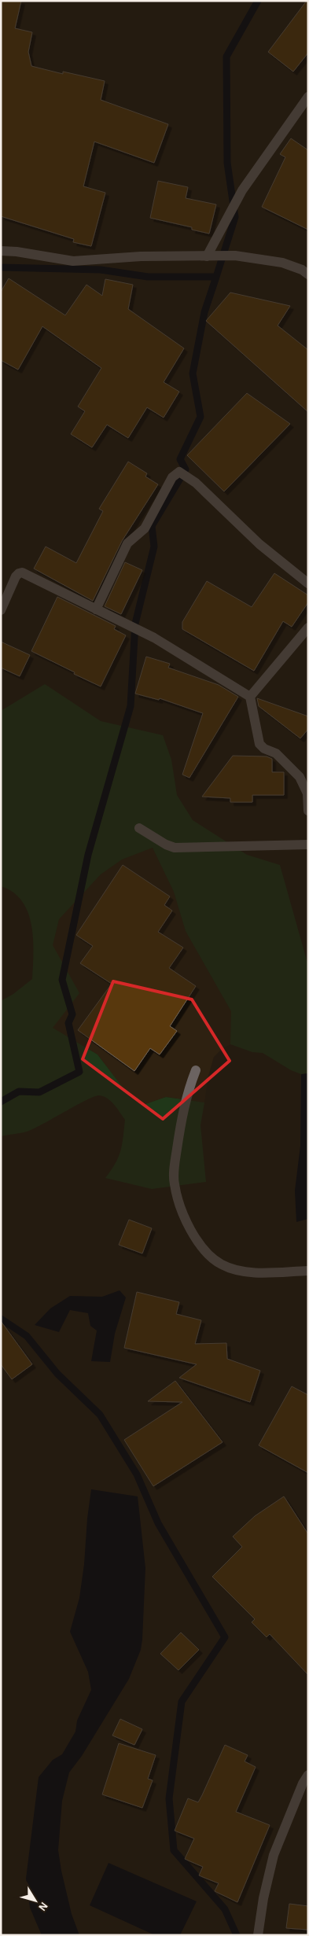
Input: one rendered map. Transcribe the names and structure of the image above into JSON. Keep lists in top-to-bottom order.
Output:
{
  "north": "bottom right"
}
